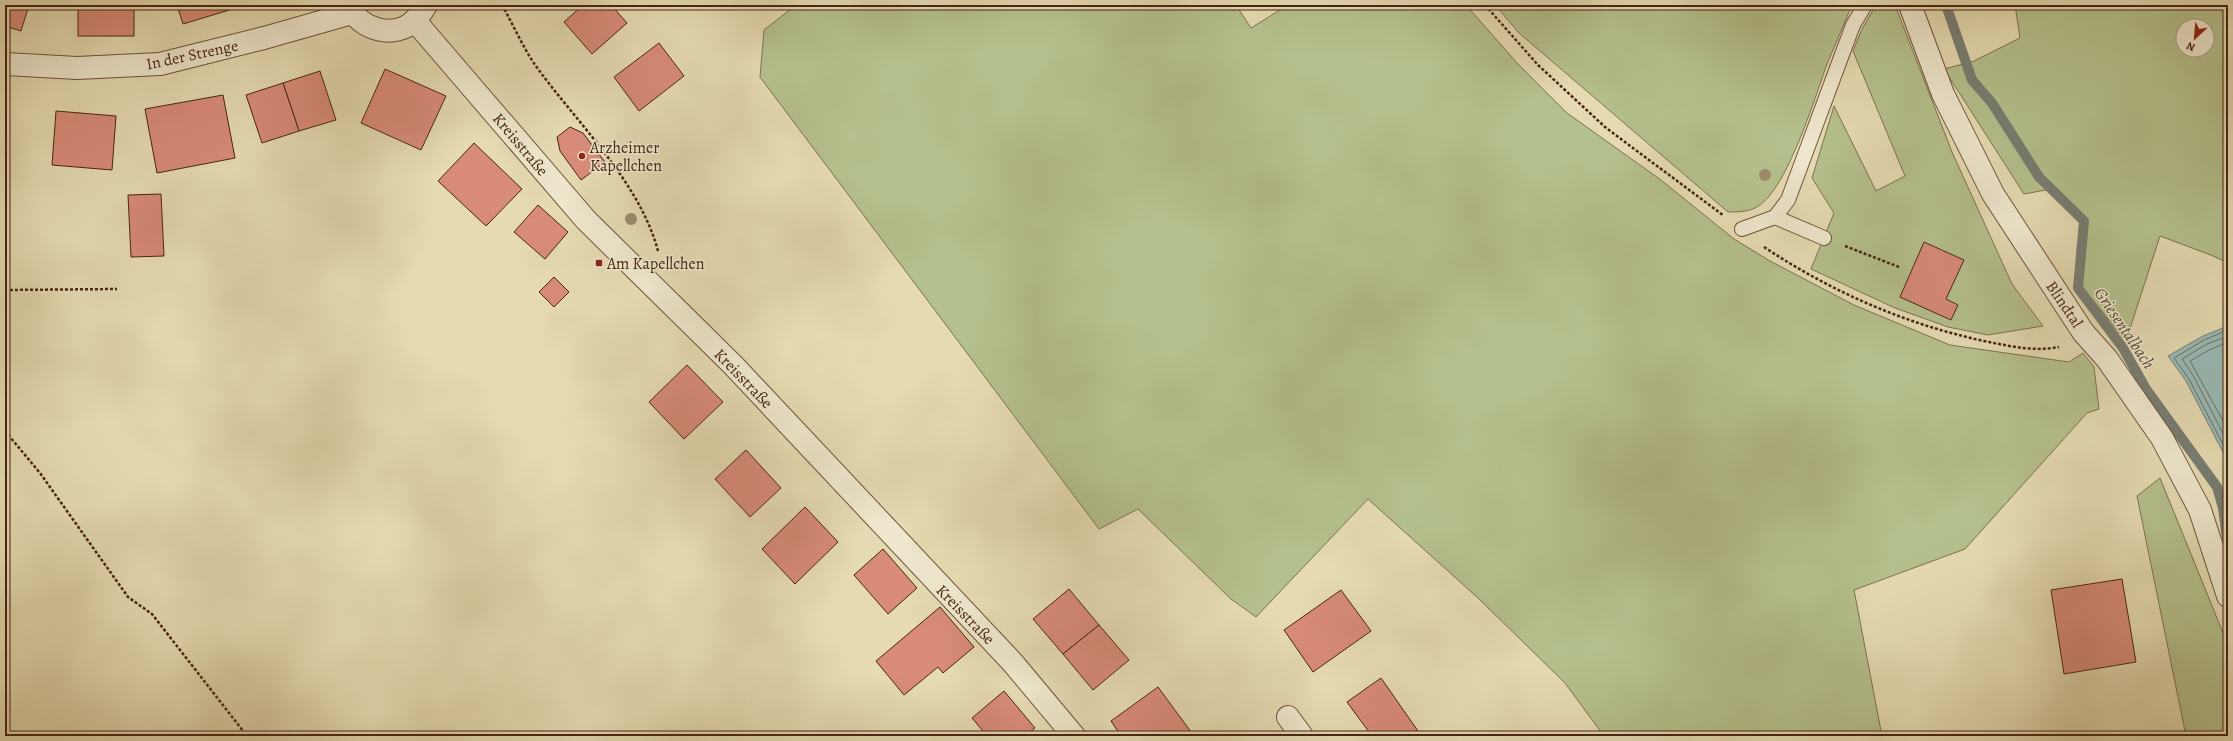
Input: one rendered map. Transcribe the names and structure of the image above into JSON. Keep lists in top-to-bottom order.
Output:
{
  "streets": {
    "street": ["In der Strenge", "Kreisstraße", "Blindtal"]
  },
  "crossings": [
    ["In der Strenge", "Kreisstraße"]
  ],
  "water": ["Griesentalbach"],
  "places": {
    "other": ["Arzheimer Kapellchen"],
    "transit": ["Am Kapellchen"]
  },
  "north": "bottom left"
}
